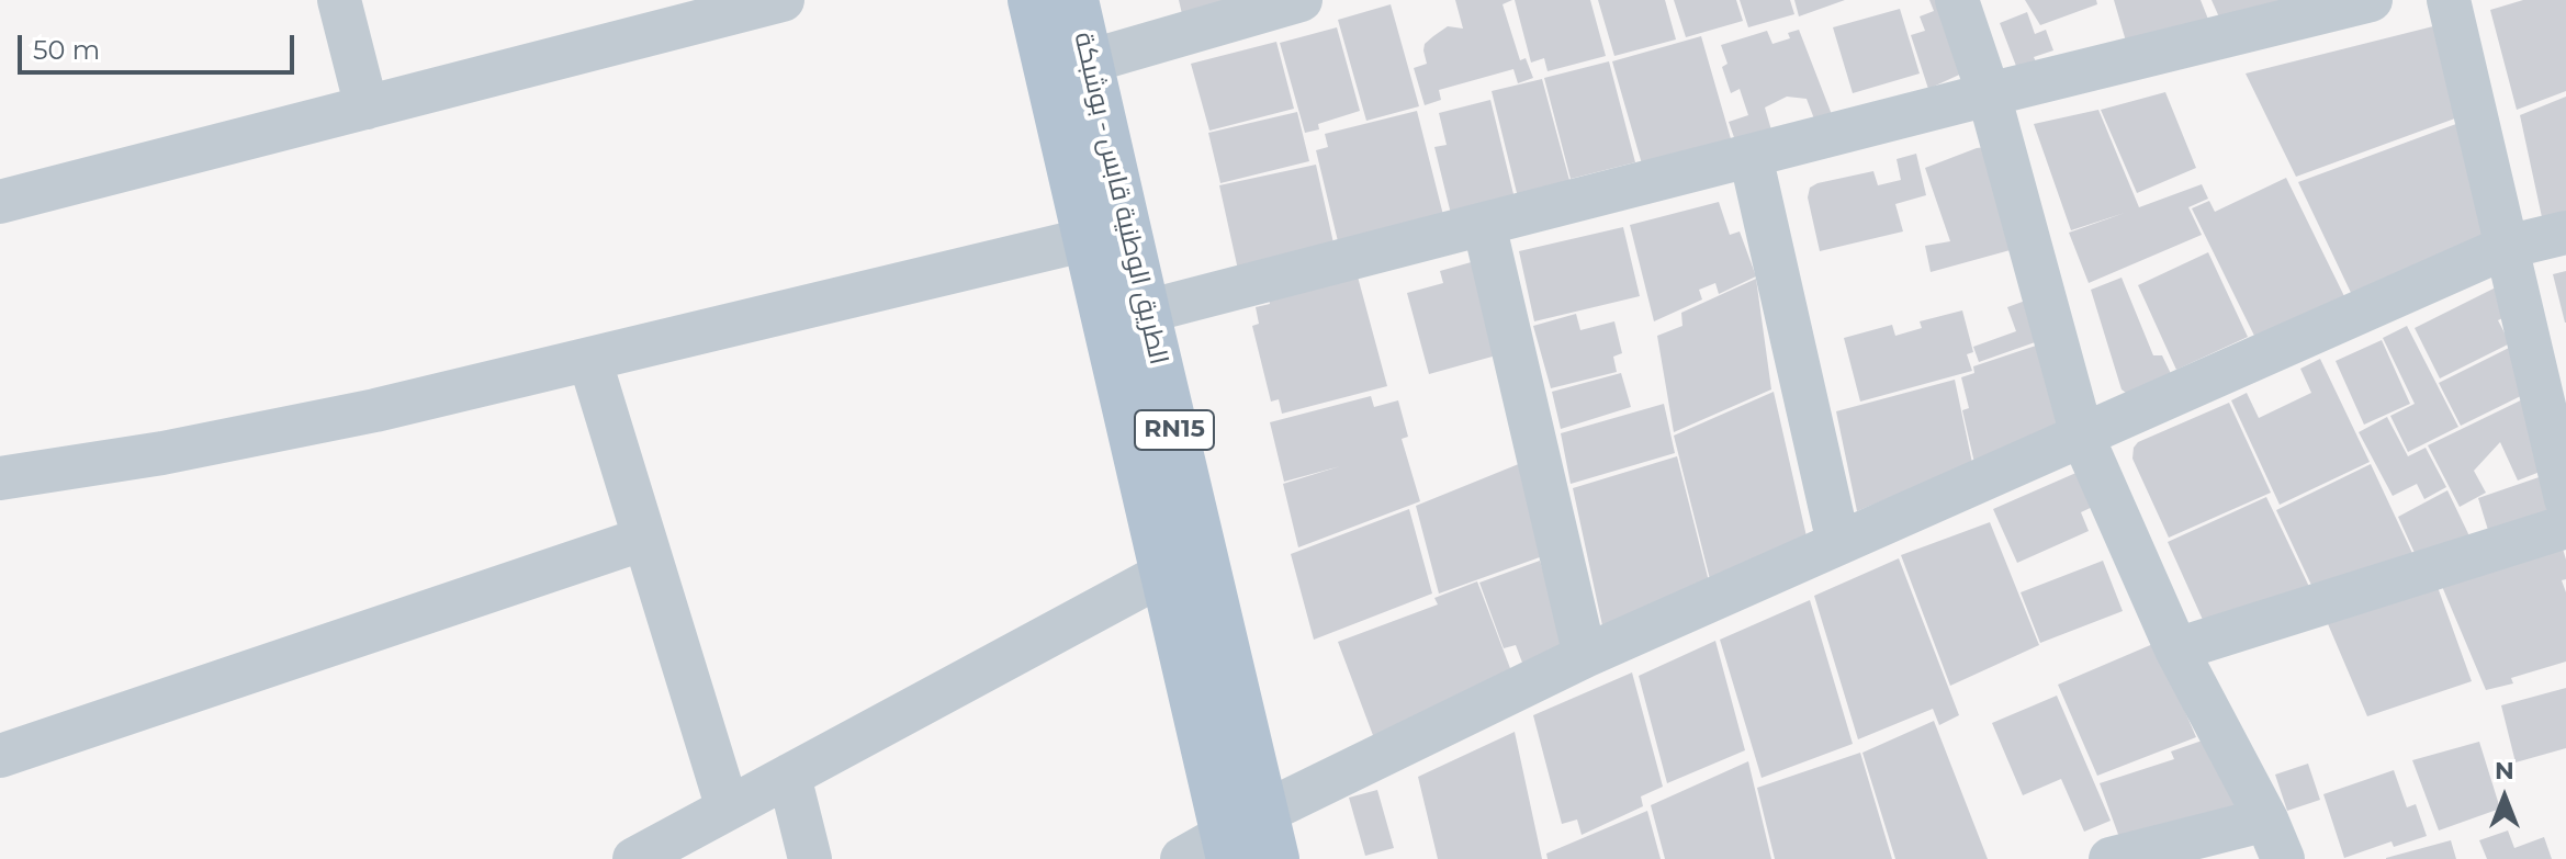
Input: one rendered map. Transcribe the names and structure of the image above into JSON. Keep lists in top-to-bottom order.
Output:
{
  "streets": {
    "main road": ["الطريق الوطنية قابس - بوشبكة", "RN15"]
  },
  "scale_bar": "50 m",
  "north": "top"
}
